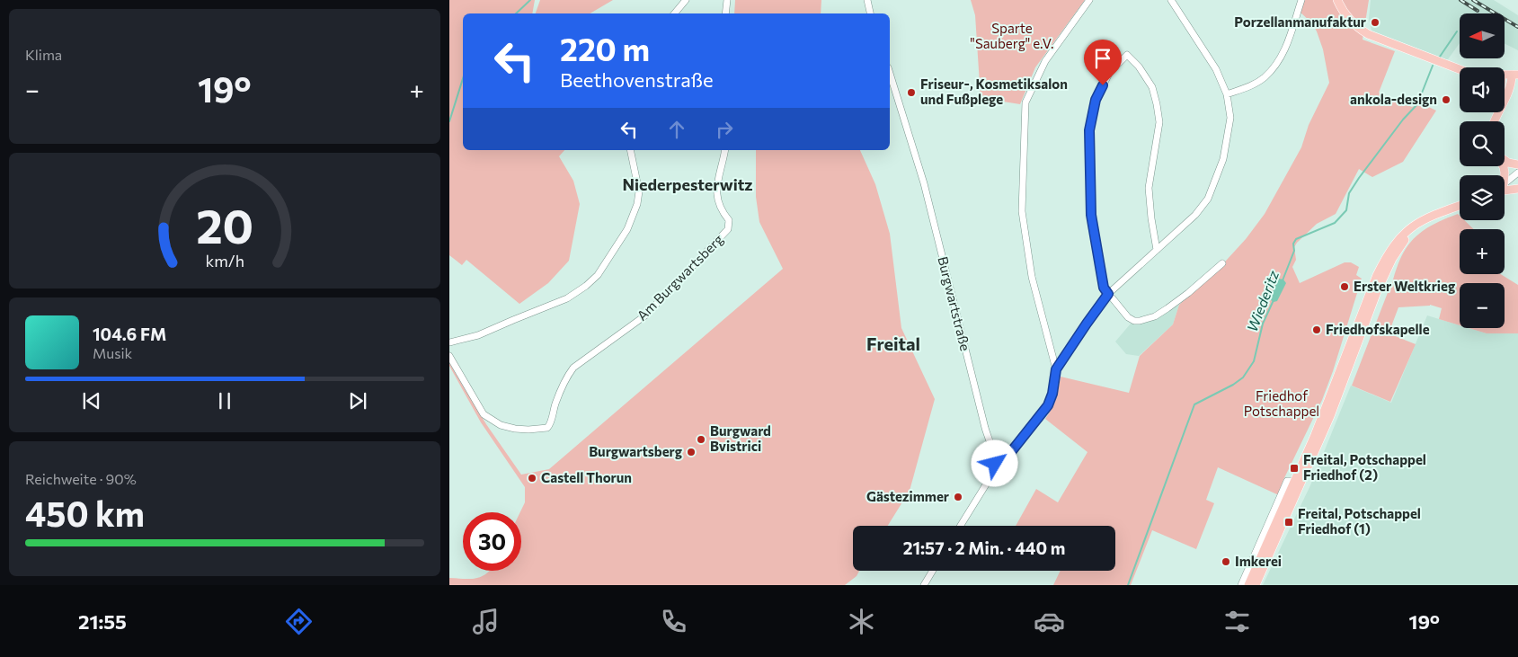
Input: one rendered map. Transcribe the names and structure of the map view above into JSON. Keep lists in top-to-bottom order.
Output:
{
  "streets": {
    "street": ["Am Burgwartsberg", "Burgwartstraße"]
  },
  "districts": ["Niederpesterwitz", "Freital"],
  "water": ["Wiederitz"],
  "parks": ["Sparte \"Sauberg\" e.V.", "Friedhof Potschappel"],
  "places": {
    "other": [
      "Porzellanmanufaktur",
      "Friseur-, Kosmetiksalon und Fußplege",
      "ankola-design",
      "Erster Weltkrieg",
      "Friedhofskapelle",
      "Burgward Bvistrici",
      "Burgwartsberg",
      "Castell Thorun",
      "Gästezimmer",
      "Imkerei"
    ],
    "transit": ["Freital, Potschappel Friedhof (2)", "Freital, Potschappel Friedhof (1)"]
  },
  "north": "left",
  "page": {
    "tile": [
      "Klima",
      ["Reichweite · 90%", "450 km"]
    ],
    "map_buttons": ["+", "−"],
    "turn": ["220 m", "Beethovenstraße"],
    "heat": ["−", "19°", "+"],
    "song": ["104.6 FM", "Musik"],
    "limit": "30",
    "trip": "21:57 · 2 Min. · 440 m",
    "tabs": ["21:55", "19°"],
    "gauge": ["20", "km/h"]
  }
}
